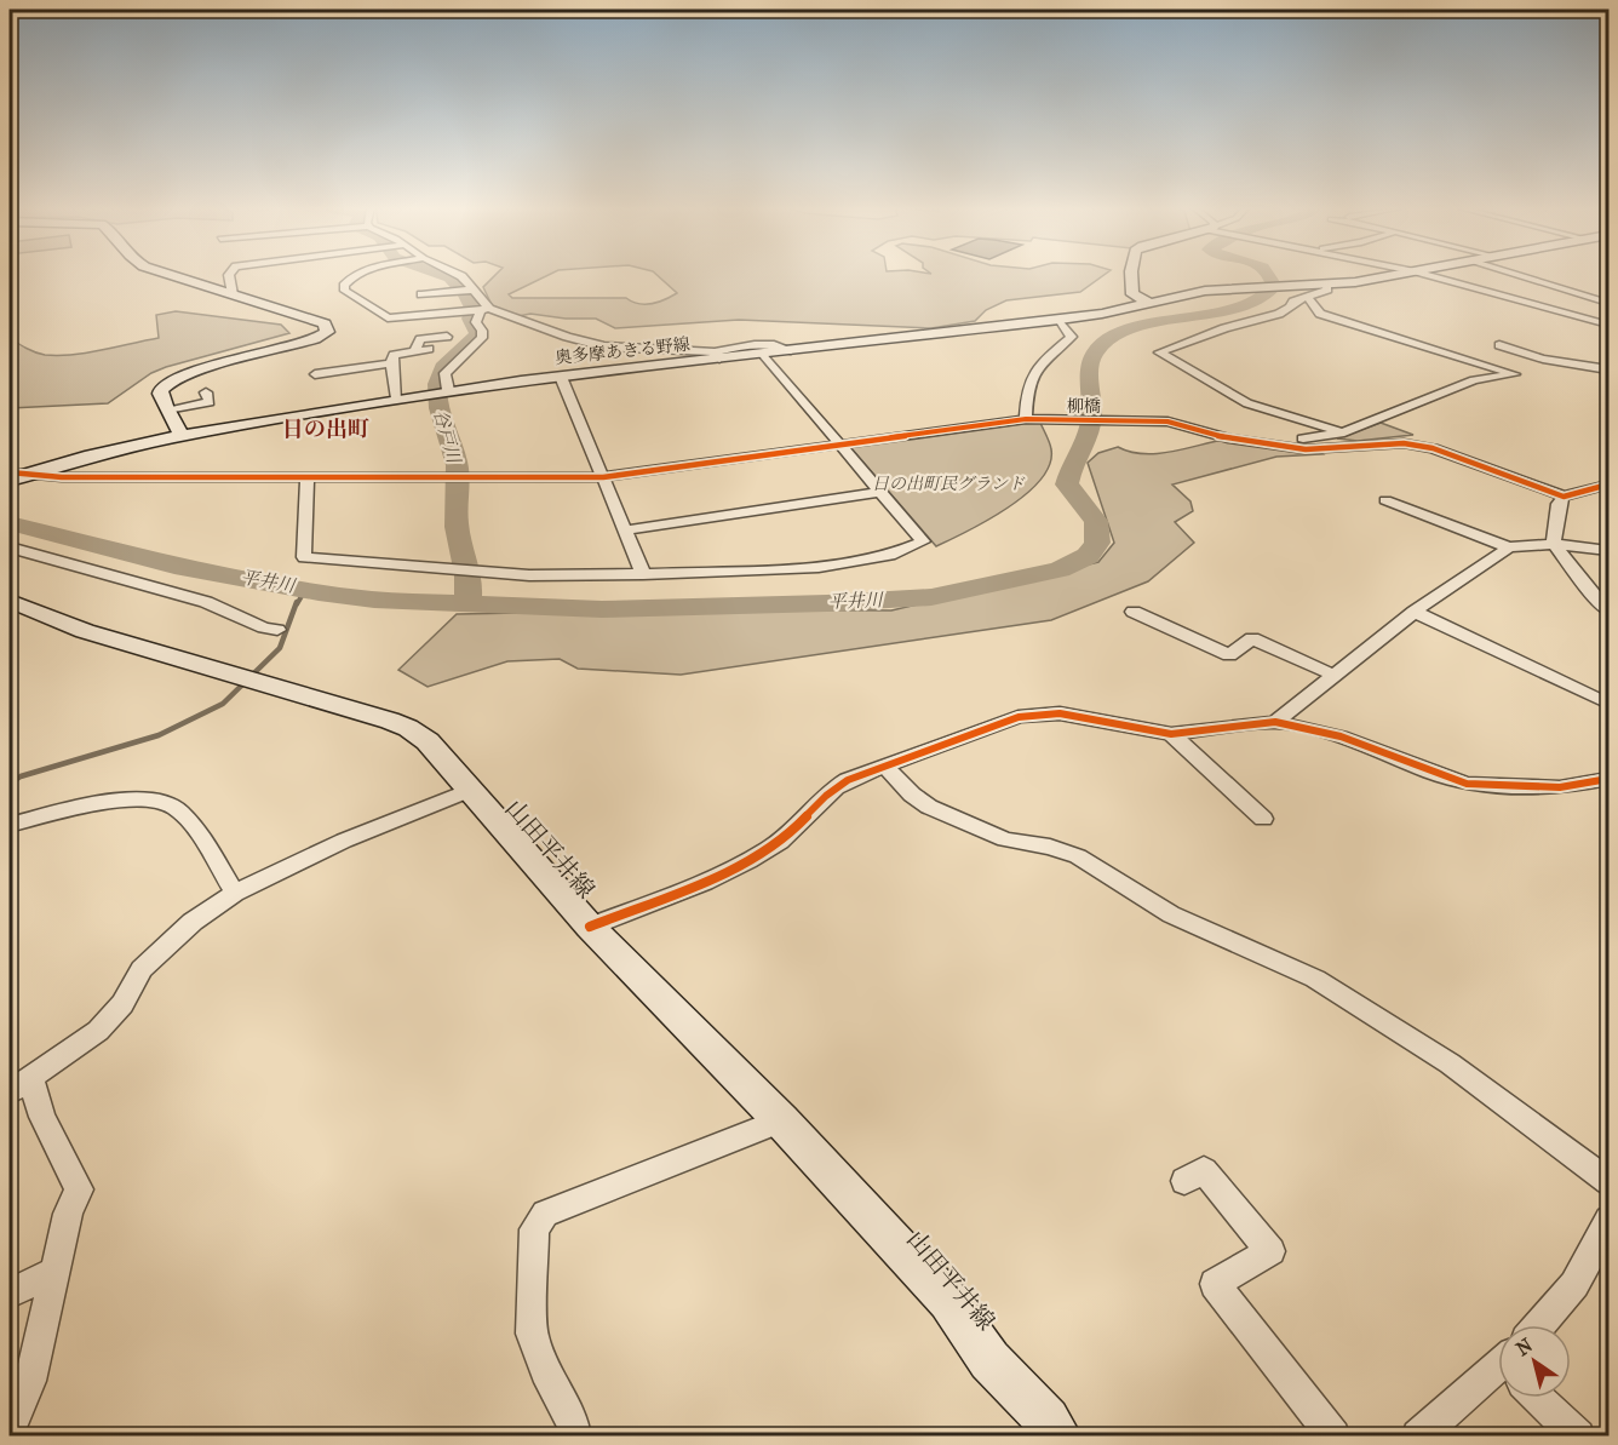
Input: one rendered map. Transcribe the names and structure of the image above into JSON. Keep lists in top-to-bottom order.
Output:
{
  "streets": {
    "main road": ["奥多摩あきる野線", "山田平井線"],
    "street": ["柳橋"]
  },
  "crossings": [
    ["奥多摩あきる野線", "柳橋"]
  ],
  "districts": ["日の出町"],
  "water": ["谷戸川", "平井川"],
  "parks": ["日の出町民グランド"],
  "north": "top left"
}
